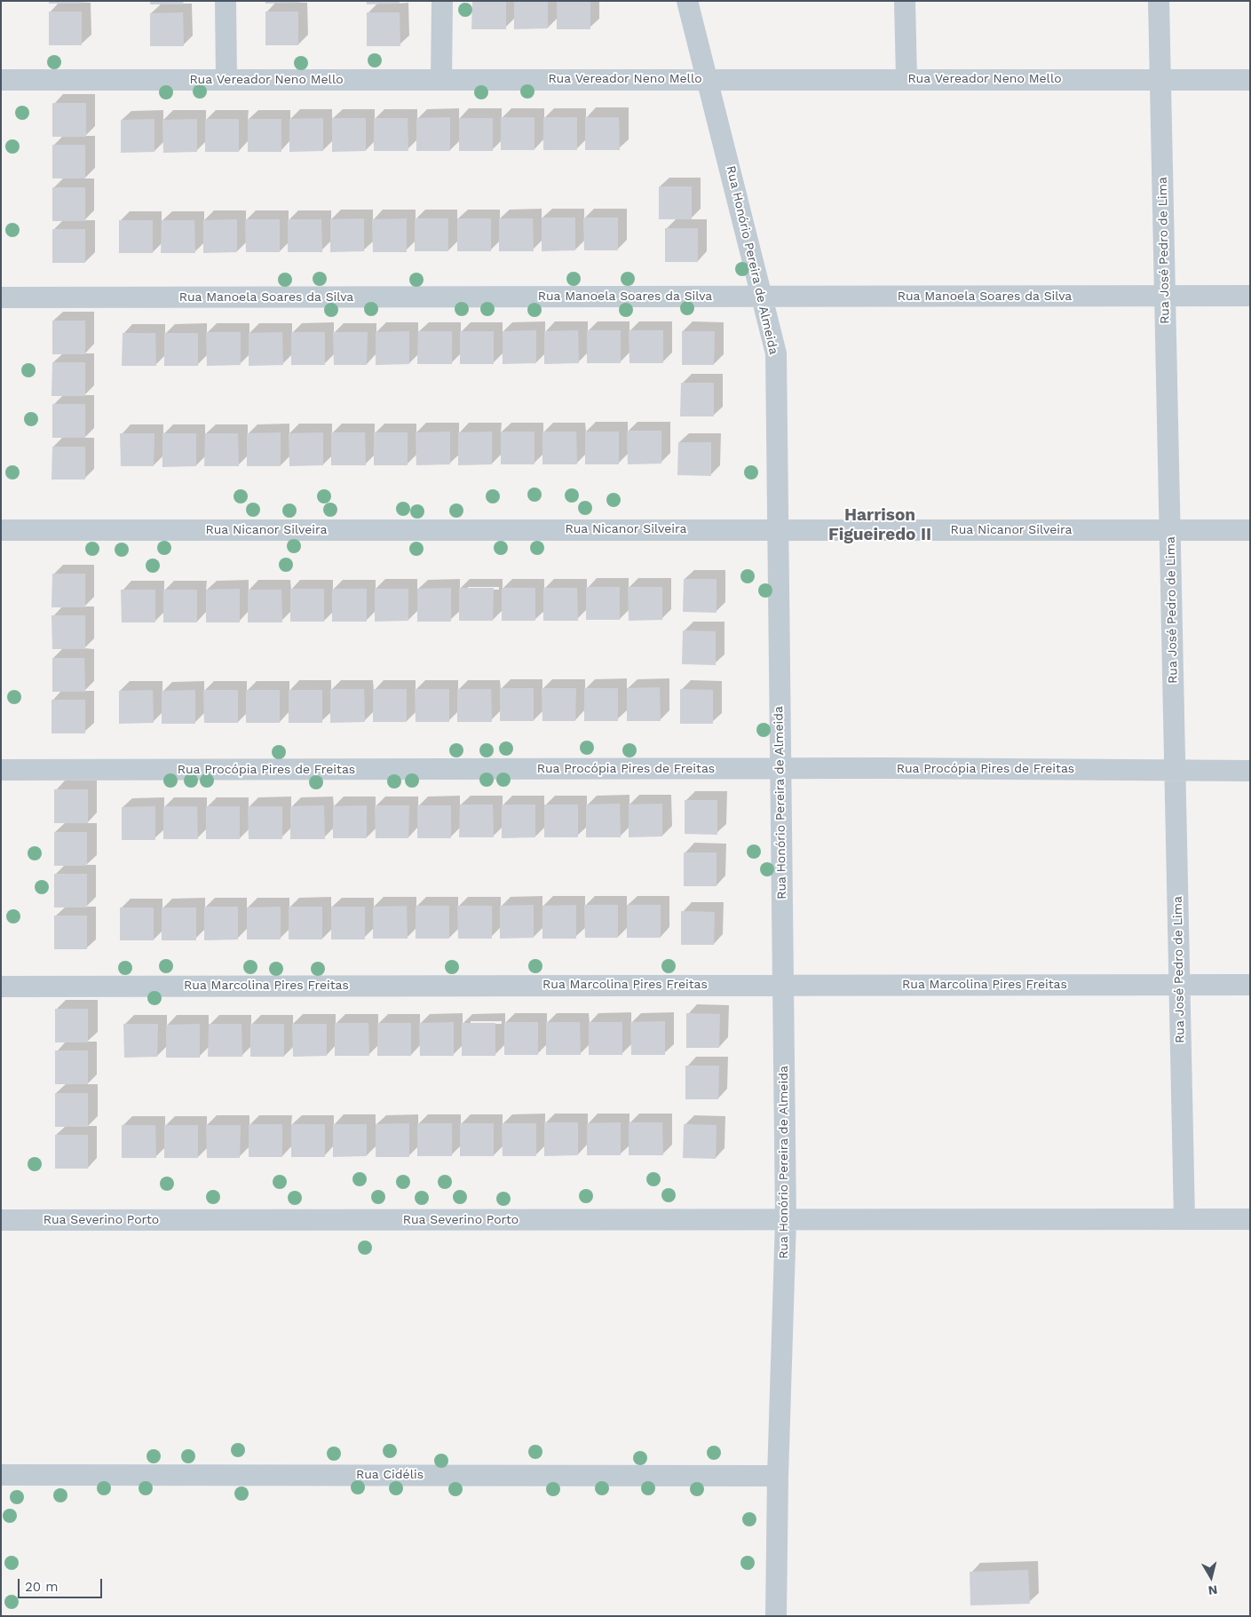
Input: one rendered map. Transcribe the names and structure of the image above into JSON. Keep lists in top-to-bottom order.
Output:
{
  "streets": {
    "street": [
      "Rua Vereador Neno Mello",
      "Rua José Pedro de Lima",
      "Rua Honório Pereira de Almeida",
      "Rua Manoela Soares da Silva",
      "Rua Nicanor Silveira",
      "Rua Procópia Pires de Freitas",
      "Rua Marcolina Pires Freitas",
      "Rua Severino Porto",
      "Rua Cidélis"
    ]
  },
  "crossings": [
    ["Rua Vereador Neno Mello", "Rua José Pedro de Lima"],
    ["Rua Vereador Neno Mello", "Rua Honório Pereira de Almeida"],
    ["Rua José Pedro de Lima", "Rua Manoela Soares da Silva"],
    ["Rua José Pedro de Lima", "Rua Nicanor Silveira"],
    ["Rua José Pedro de Lima", "Rua Procópia Pires de Freitas"],
    ["Rua José Pedro de Lima", "Rua Marcolina Pires Freitas"],
    ["Rua José Pedro de Lima", "Rua Severino Porto"],
    ["Rua Honório Pereira de Almeida", "Rua Manoela Soares da Silva"],
    ["Rua Honório Pereira de Almeida", "Rua Nicanor Silveira"],
    ["Rua Honório Pereira de Almeida", "Rua Procópia Pires de Freitas"],
    ["Rua Honório Pereira de Almeida", "Rua Marcolina Pires Freitas"],
    ["Rua Honório Pereira de Almeida", "Rua Severino Porto"],
    ["Rua Honório Pereira de Almeida", "Rua Cidélis"]
  ],
  "districts": ["Harrison Figueiredo II"],
  "scale_bar": "20 m",
  "north": "bottom"
}
